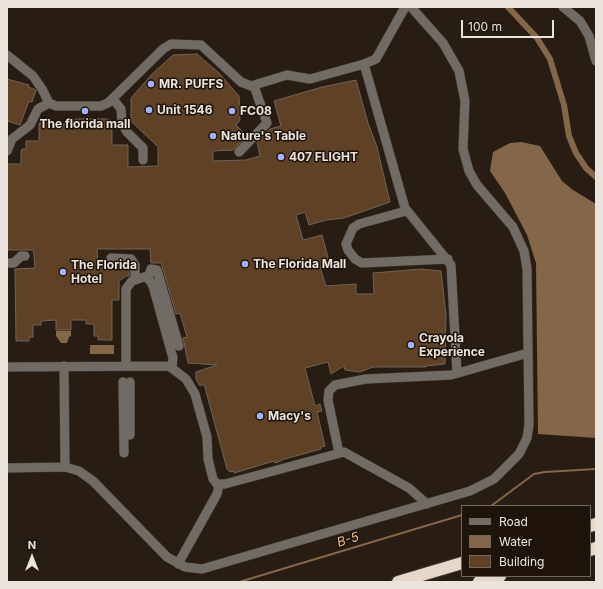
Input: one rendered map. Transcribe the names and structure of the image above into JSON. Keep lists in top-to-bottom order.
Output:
{
  "water": ["B-5"],
  "places": [
    "MR. PUFFS",
    "Unit 1546",
    "The florida mall",
    "FC08",
    "Nature's Table",
    "407 FLIGHT",
    "The Florida Mall",
    "The Florida Hotel",
    "Crayola Experience",
    "Macy's"
  ],
  "legend": ["Road", "Water", "Building"],
  "scale_bar": "100 m",
  "north": "top"
}
